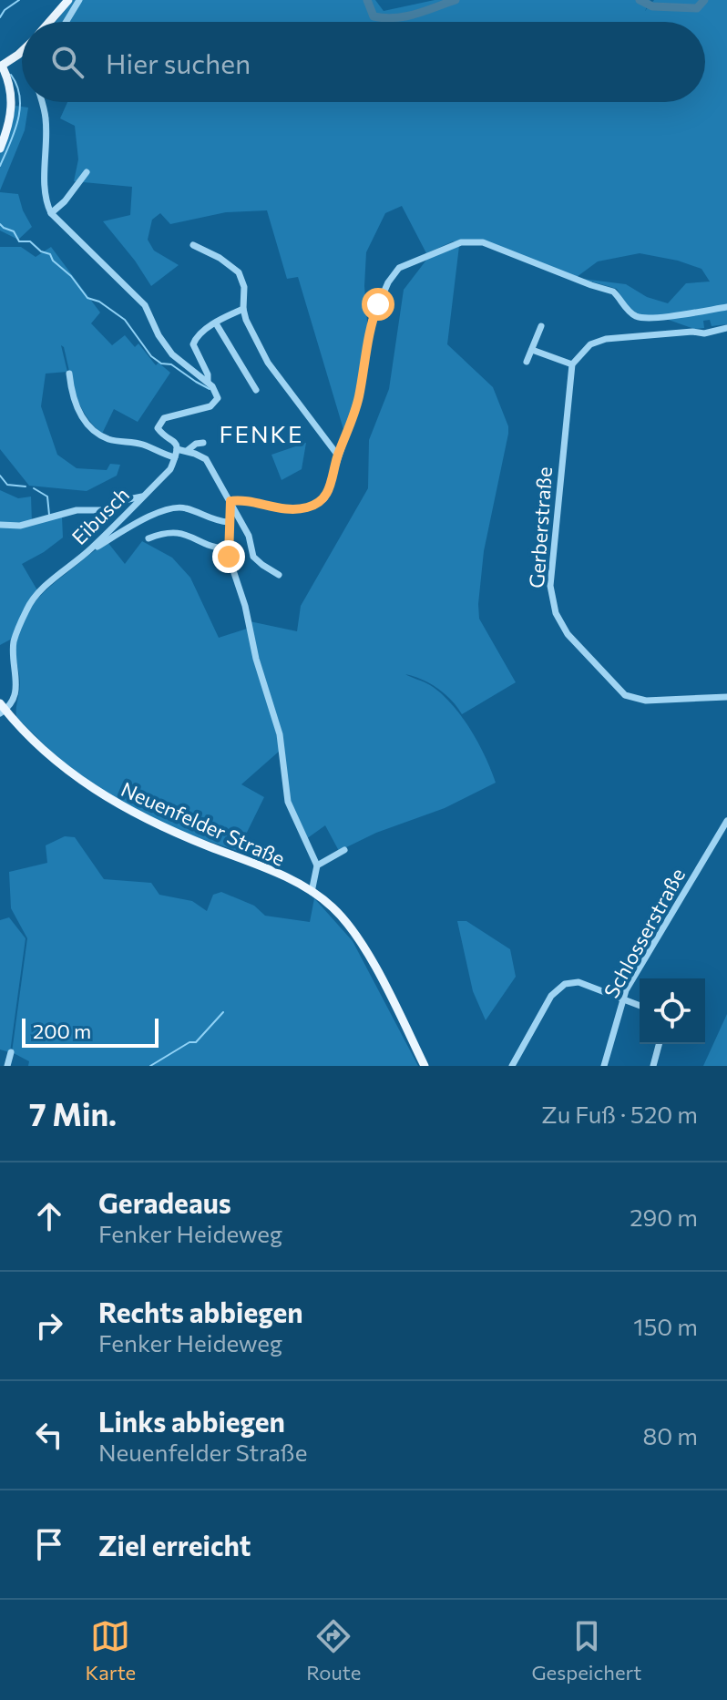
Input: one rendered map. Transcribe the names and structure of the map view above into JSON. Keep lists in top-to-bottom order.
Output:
{
  "streets": {
    "main road": ["Neuenfelder Straße"],
    "street": ["Eibusch", "Gerberstraße", "Schlosserstraße"]
  },
  "crossings": [
    ["Eibusch", "Neuenfelder Straße"]
  ],
  "districts": ["FENKE"],
  "scale_bar": "200 m",
  "page": {
    "search": "Hier suchen",
    "scale": "200 m",
    "heading": ["7 Min.", "Zu Fuß · 520 m"],
    "list": [
      ["Geradeaus", "Fenker Heideweg", "290 m"],
      ["Rechts abbiegen", "Fenker Heideweg", "150 m"],
      ["Links abbiegen", "Neuenfelder Straße", "80 m"],
      "Ziel erreicht"
    ],
    "nav": ["Karte", "Route", "Gespeichert"]
  }
}
